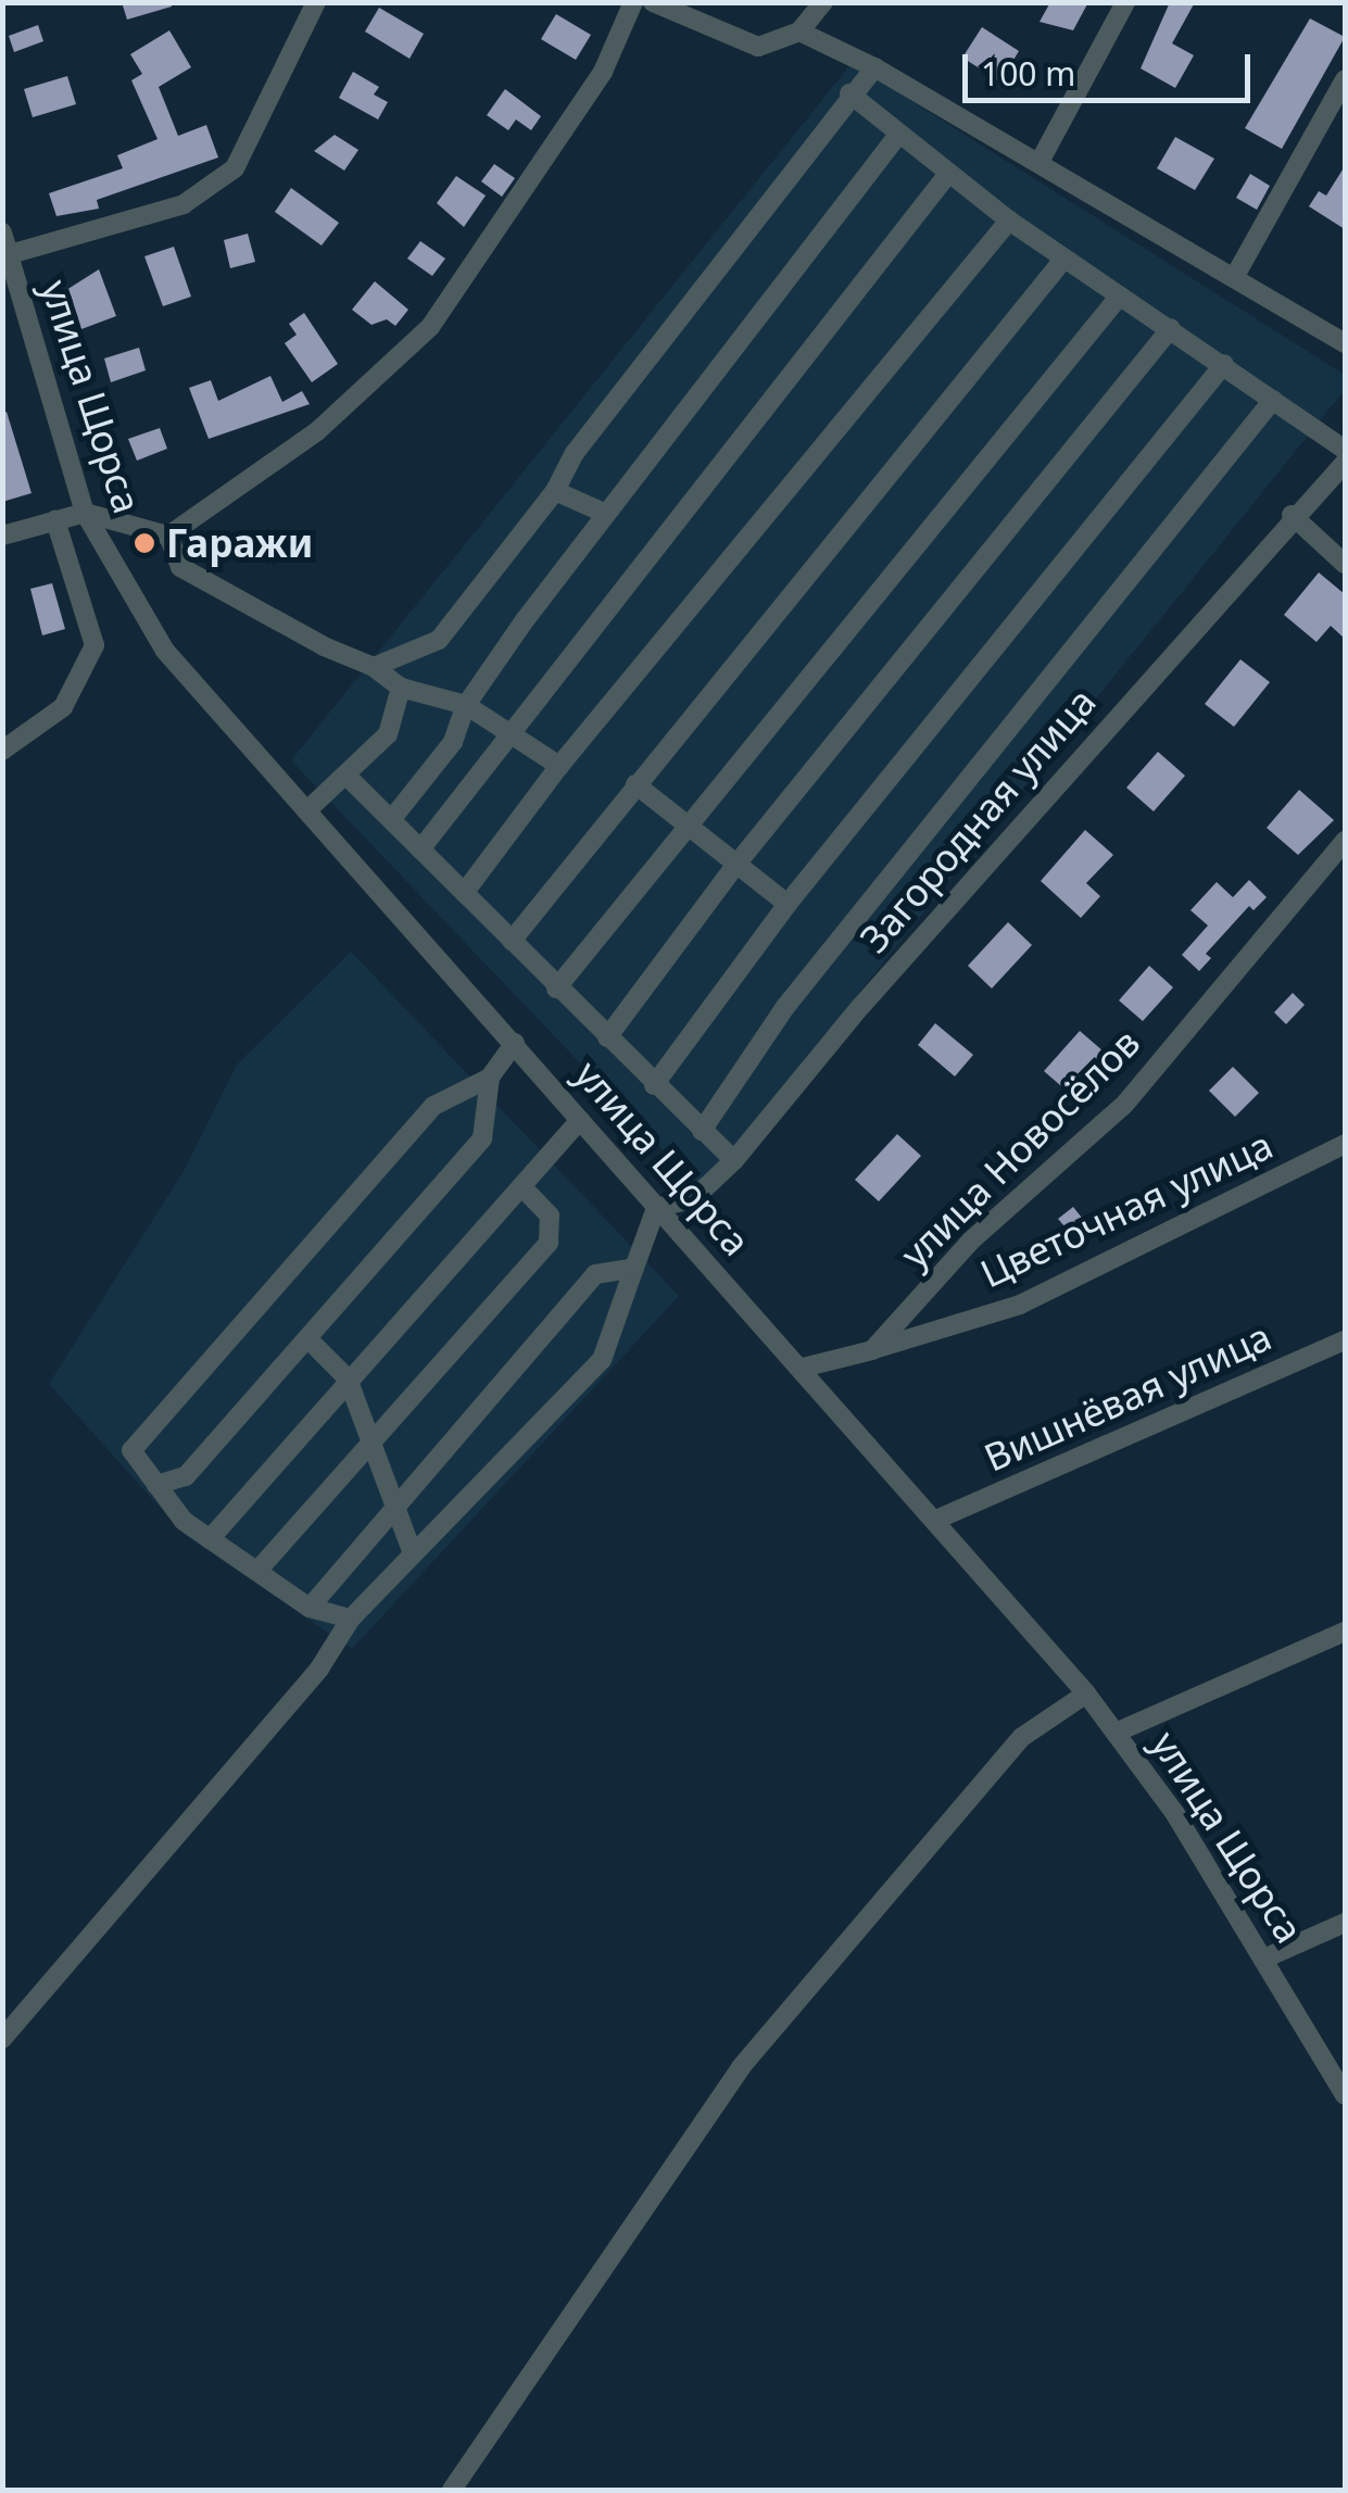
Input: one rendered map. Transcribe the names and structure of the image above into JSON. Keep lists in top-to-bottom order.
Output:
{
  "streets": {
    "street": [
      "улица Щорса",
      "Загородная улица",
      "улица Новосёлов",
      "Цветочная улица",
      "Вишнёвая улица"
    ]
  },
  "crossings": [
    ["улица Щорса", "Загородная улица"],
    ["улица Щорса", "Вишнёвая улица"],
    ["улица Новосёлов", "Цветочная улица"]
  ],
  "places": ["Гаражи"],
  "scale_bar": "100 m"
}
